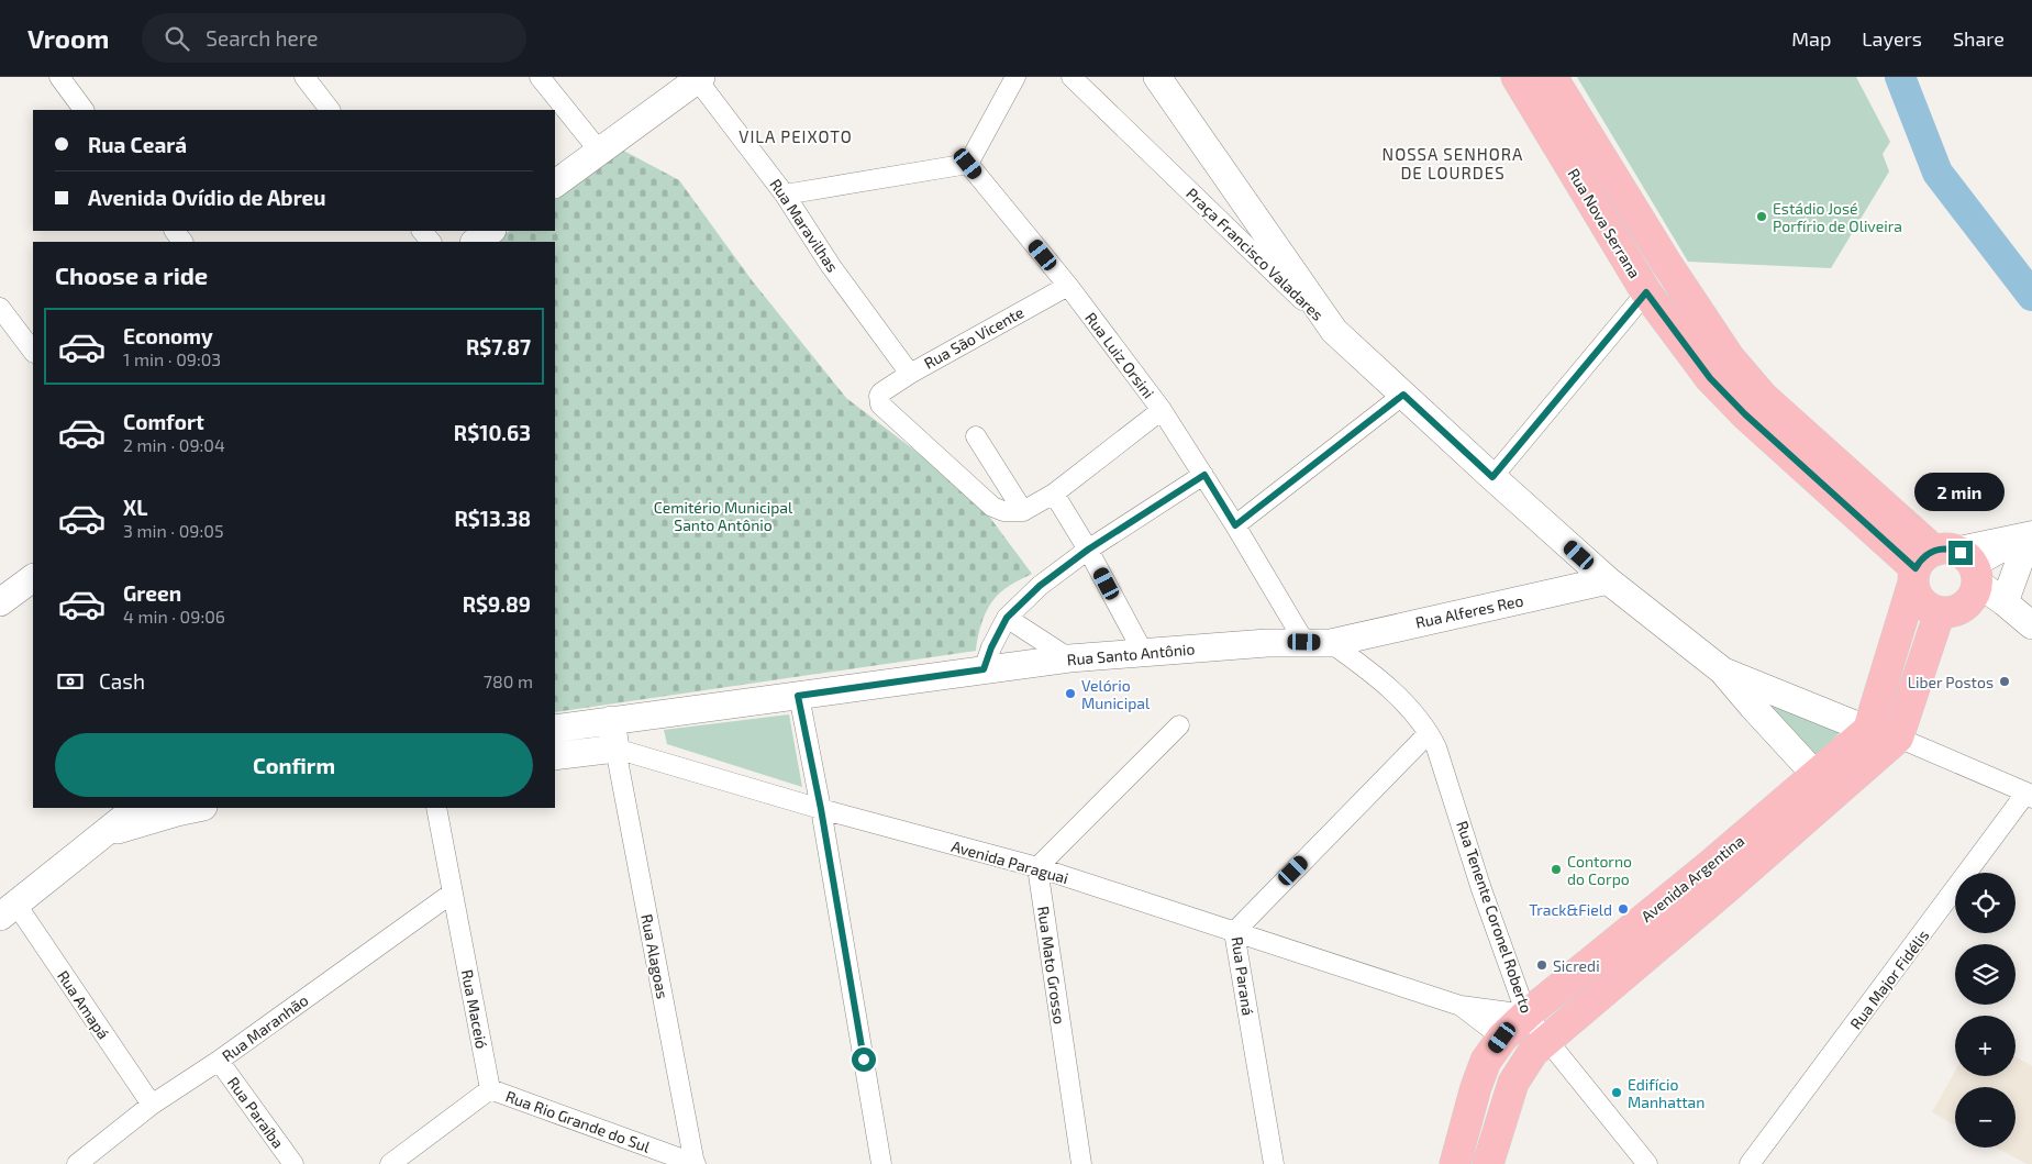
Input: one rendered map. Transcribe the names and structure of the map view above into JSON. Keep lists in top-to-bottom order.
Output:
{
  "streets": {
    "main road": ["Rua Nova Serrana", "Avenida Argentina"],
    "street": [
      "Rua Maravilhas",
      "Praça Francisco Valadares",
      "Rua São Vicente",
      "Rua Luiz Orsini",
      "Rua Alferes Reo",
      "Rua Santo Antônio",
      "Avenida Paraguai",
      "Rua Tenente Coronel Roberto",
      "Rua Alagoas",
      "Rua Mato Grosso",
      "Rua Paraná",
      "Rua Major Fidélis",
      "Rua Amapá",
      "Rua Maceió",
      "Rua Maranhão",
      "Rua Paraíba",
      "Rua Rio Grande do Sul"
    ]
  },
  "crossings": [
    ["Rua Maravilhas", "Rua São Vicente"],
    ["Rua São Vicente", "Rua Luiz Orsini"],
    ["Rua Luiz Orsini", "Rua Santo Antônio"],
    ["Rua Alferes Reo", "Rua Santo Antônio"],
    ["Avenida Paraguai", "Avenida Argentina"],
    ["Avenida Paraguai", "Rua Tenente Coronel Roberto"],
    ["Avenida Paraguai", "Rua Alagoas"],
    ["Avenida Paraguai", "Rua Mato Grosso"],
    ["Avenida Paraguai", "Rua Paraná"],
    ["Avenida Argentina", "Rua Tenente Coronel Roberto"],
    ["Rua Tenente Coronel Roberto", "Rua Paraná"],
    ["Rua Alagoas", "Rua Rio Grande do Sul"],
    ["Rua Amapá", "Rua Maranhão"],
    ["Rua Maceió", "Rua Maranhão"],
    ["Rua Maceió", "Rua Rio Grande do Sul"],
    ["Rua Maranhão", "Rua Paraíba"]
  ],
  "districts": ["VILA PEIXOTO", "NOSSA SENHORA DE LOURDES"],
  "parks": ["Cemitério Municipal Santo Antônio"],
  "places": [
    "Estádio José Porfírio de Oliveira",
    "Liber Postos",
    "Velório Municipal",
    "Contorno do Corpo",
    "Track&Field",
    "Sicredi",
    "Edifício Manhattan"
  ],
  "page": {
    "header": "Vroom",
    "search": "Search here",
    "nav": ["Map", "Layers", "Share"],
    "banner": ["Rua Ceará", "Avenida Ovídio de Abreu"],
    "heading": "Choose a ride",
    "list": [
      {
        "name": "Economy",
        "note": "1 min · 09:03",
        "value": "R$7.87"
      },
      {
        "name": "Comfort",
        "note": "2 min · 09:04",
        "value": "R$10.63"
      },
      {
        "name": "XL",
        "note": "3 min · 09:05",
        "value": "R$13.38"
      },
      {
        "name": "Green",
        "note": "4 min · 09:06",
        "value": "R$9.89"
      }
    ],
    "bubble": "2 min",
    "pay": ["Cash", "780 m"],
    "buttons": "Confirm",
    "map_buttons": ["+", "−"]
  }
}
